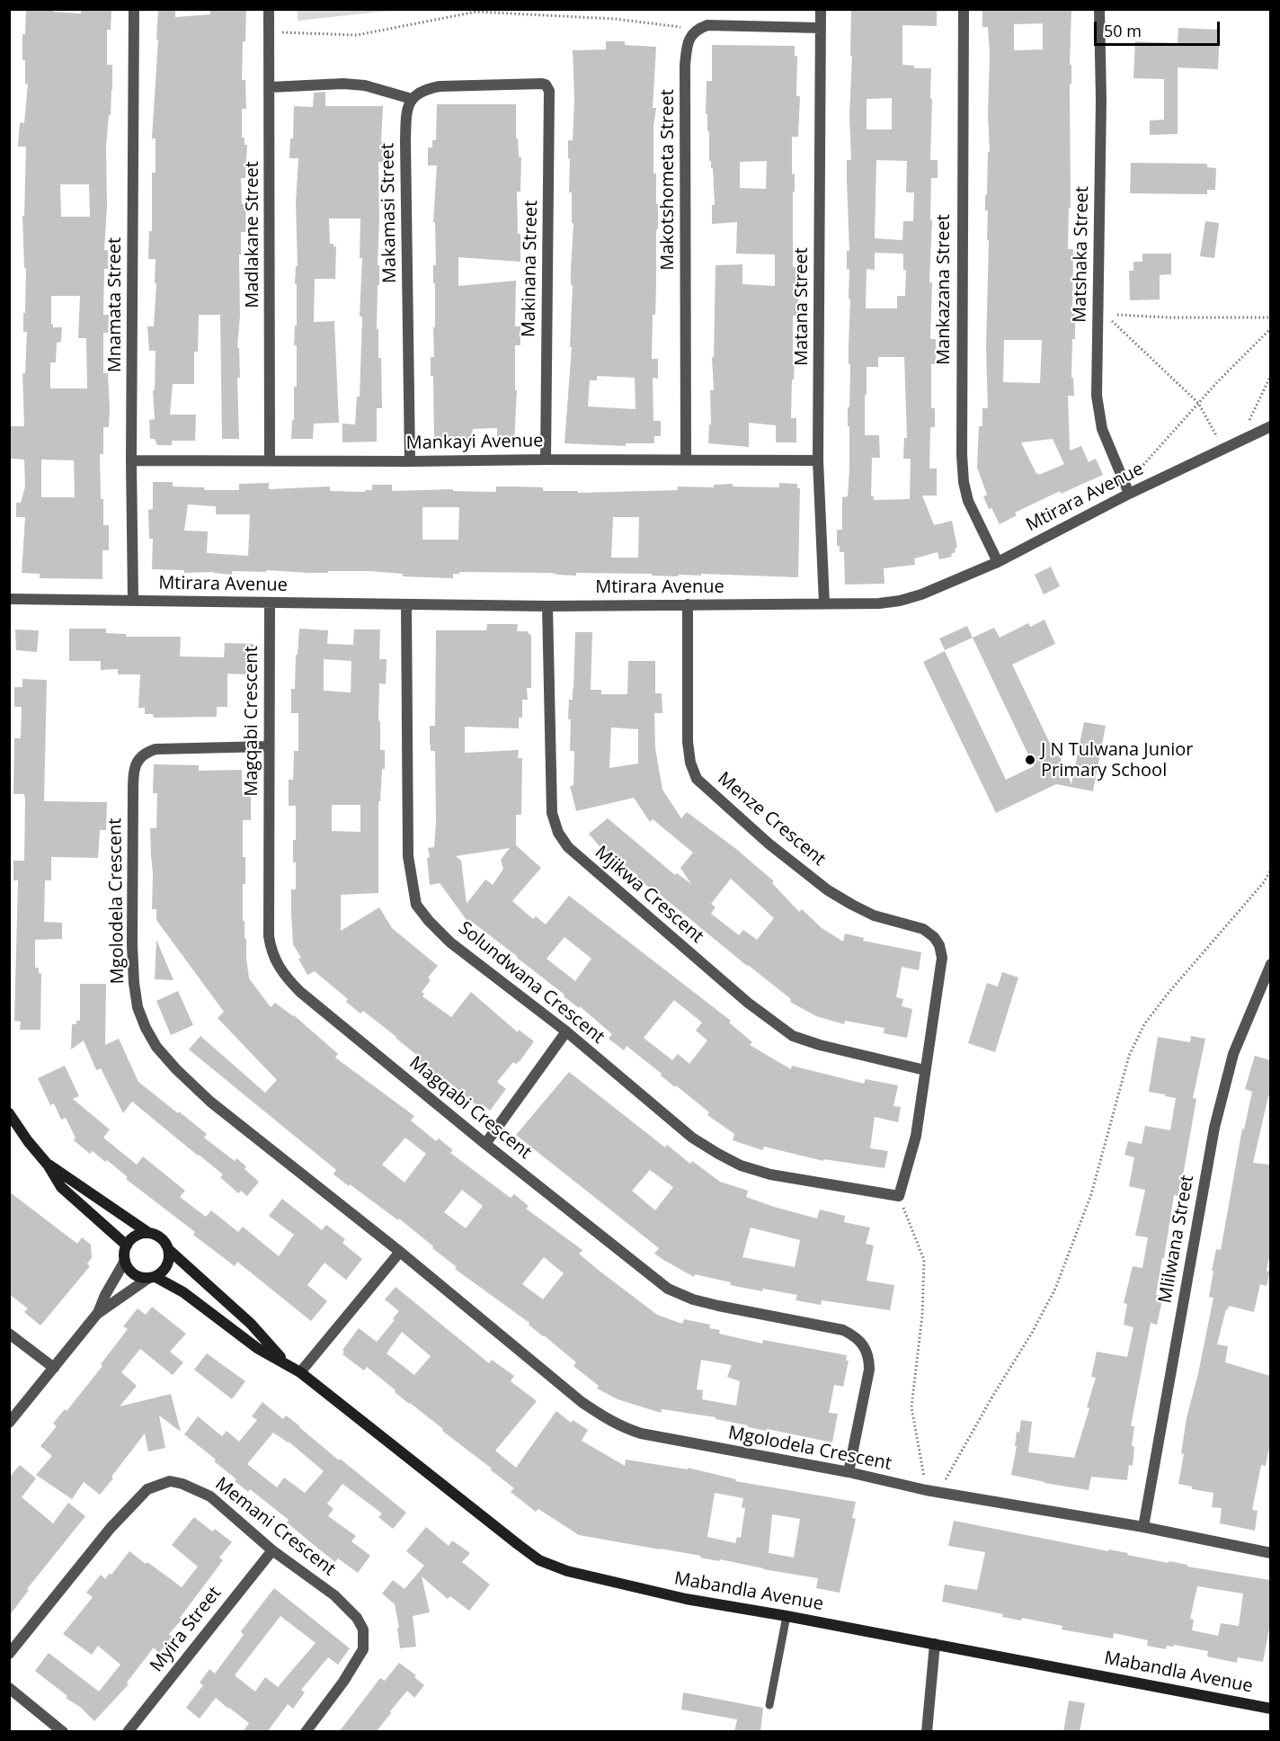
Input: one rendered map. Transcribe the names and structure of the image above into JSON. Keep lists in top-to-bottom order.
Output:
{
  "streets": {
    "street": [
      "Makotshometa Street",
      "Makamasi Street",
      "Madlakane Street",
      "Matshaka Street",
      "Makinana Street",
      "Mankazana Street",
      "Mnamata Street",
      "Matana Street",
      "Mankayi Avenue",
      "Mtirara Avenue",
      "Magqabi Crescent",
      "Menze Crescent",
      "Mjikwa Crescent",
      "Mgolodela Crescent",
      "Solundwana Crescent",
      "Mlilwana Street",
      "Memani Crescent",
      "Mabandla Avenue",
      "Myira Street"
    ]
  },
  "crossings": [
    ["Makotshometa Street", "Mankayi Avenue"],
    ["Makamasi Street", "Makinana Street"],
    ["Makamasi Street", "Mankayi Avenue"],
    ["Madlakane Street", "Mankayi Avenue"],
    ["Matshaka Street", "Mtirara Avenue"],
    ["Makinana Street", "Mankayi Avenue"],
    ["Mankazana Street", "Mtirara Avenue"],
    ["Mnamata Street", "Mankayi Avenue"],
    ["Mnamata Street", "Mtirara Avenue"],
    ["Matana Street", "Mankayi Avenue"],
    ["Matana Street", "Mtirara Avenue"],
    ["Mtirara Avenue", "Magqabi Crescent"],
    ["Mtirara Avenue", "Menze Crescent"],
    ["Mtirara Avenue", "Mjikwa Crescent"],
    ["Mtirara Avenue", "Solundwana Crescent"],
    ["Magqabi Crescent", "Mgolodela Crescent"],
    ["Menze Crescent", "Mjikwa Crescent"],
    ["Mgolodela Crescent", "Mlilwana Street"],
    ["Memani Crescent", "Myira Street"]
  ],
  "places": ["J N Tulwana Junior Primary School"],
  "scale_bar": "50 m"
}
